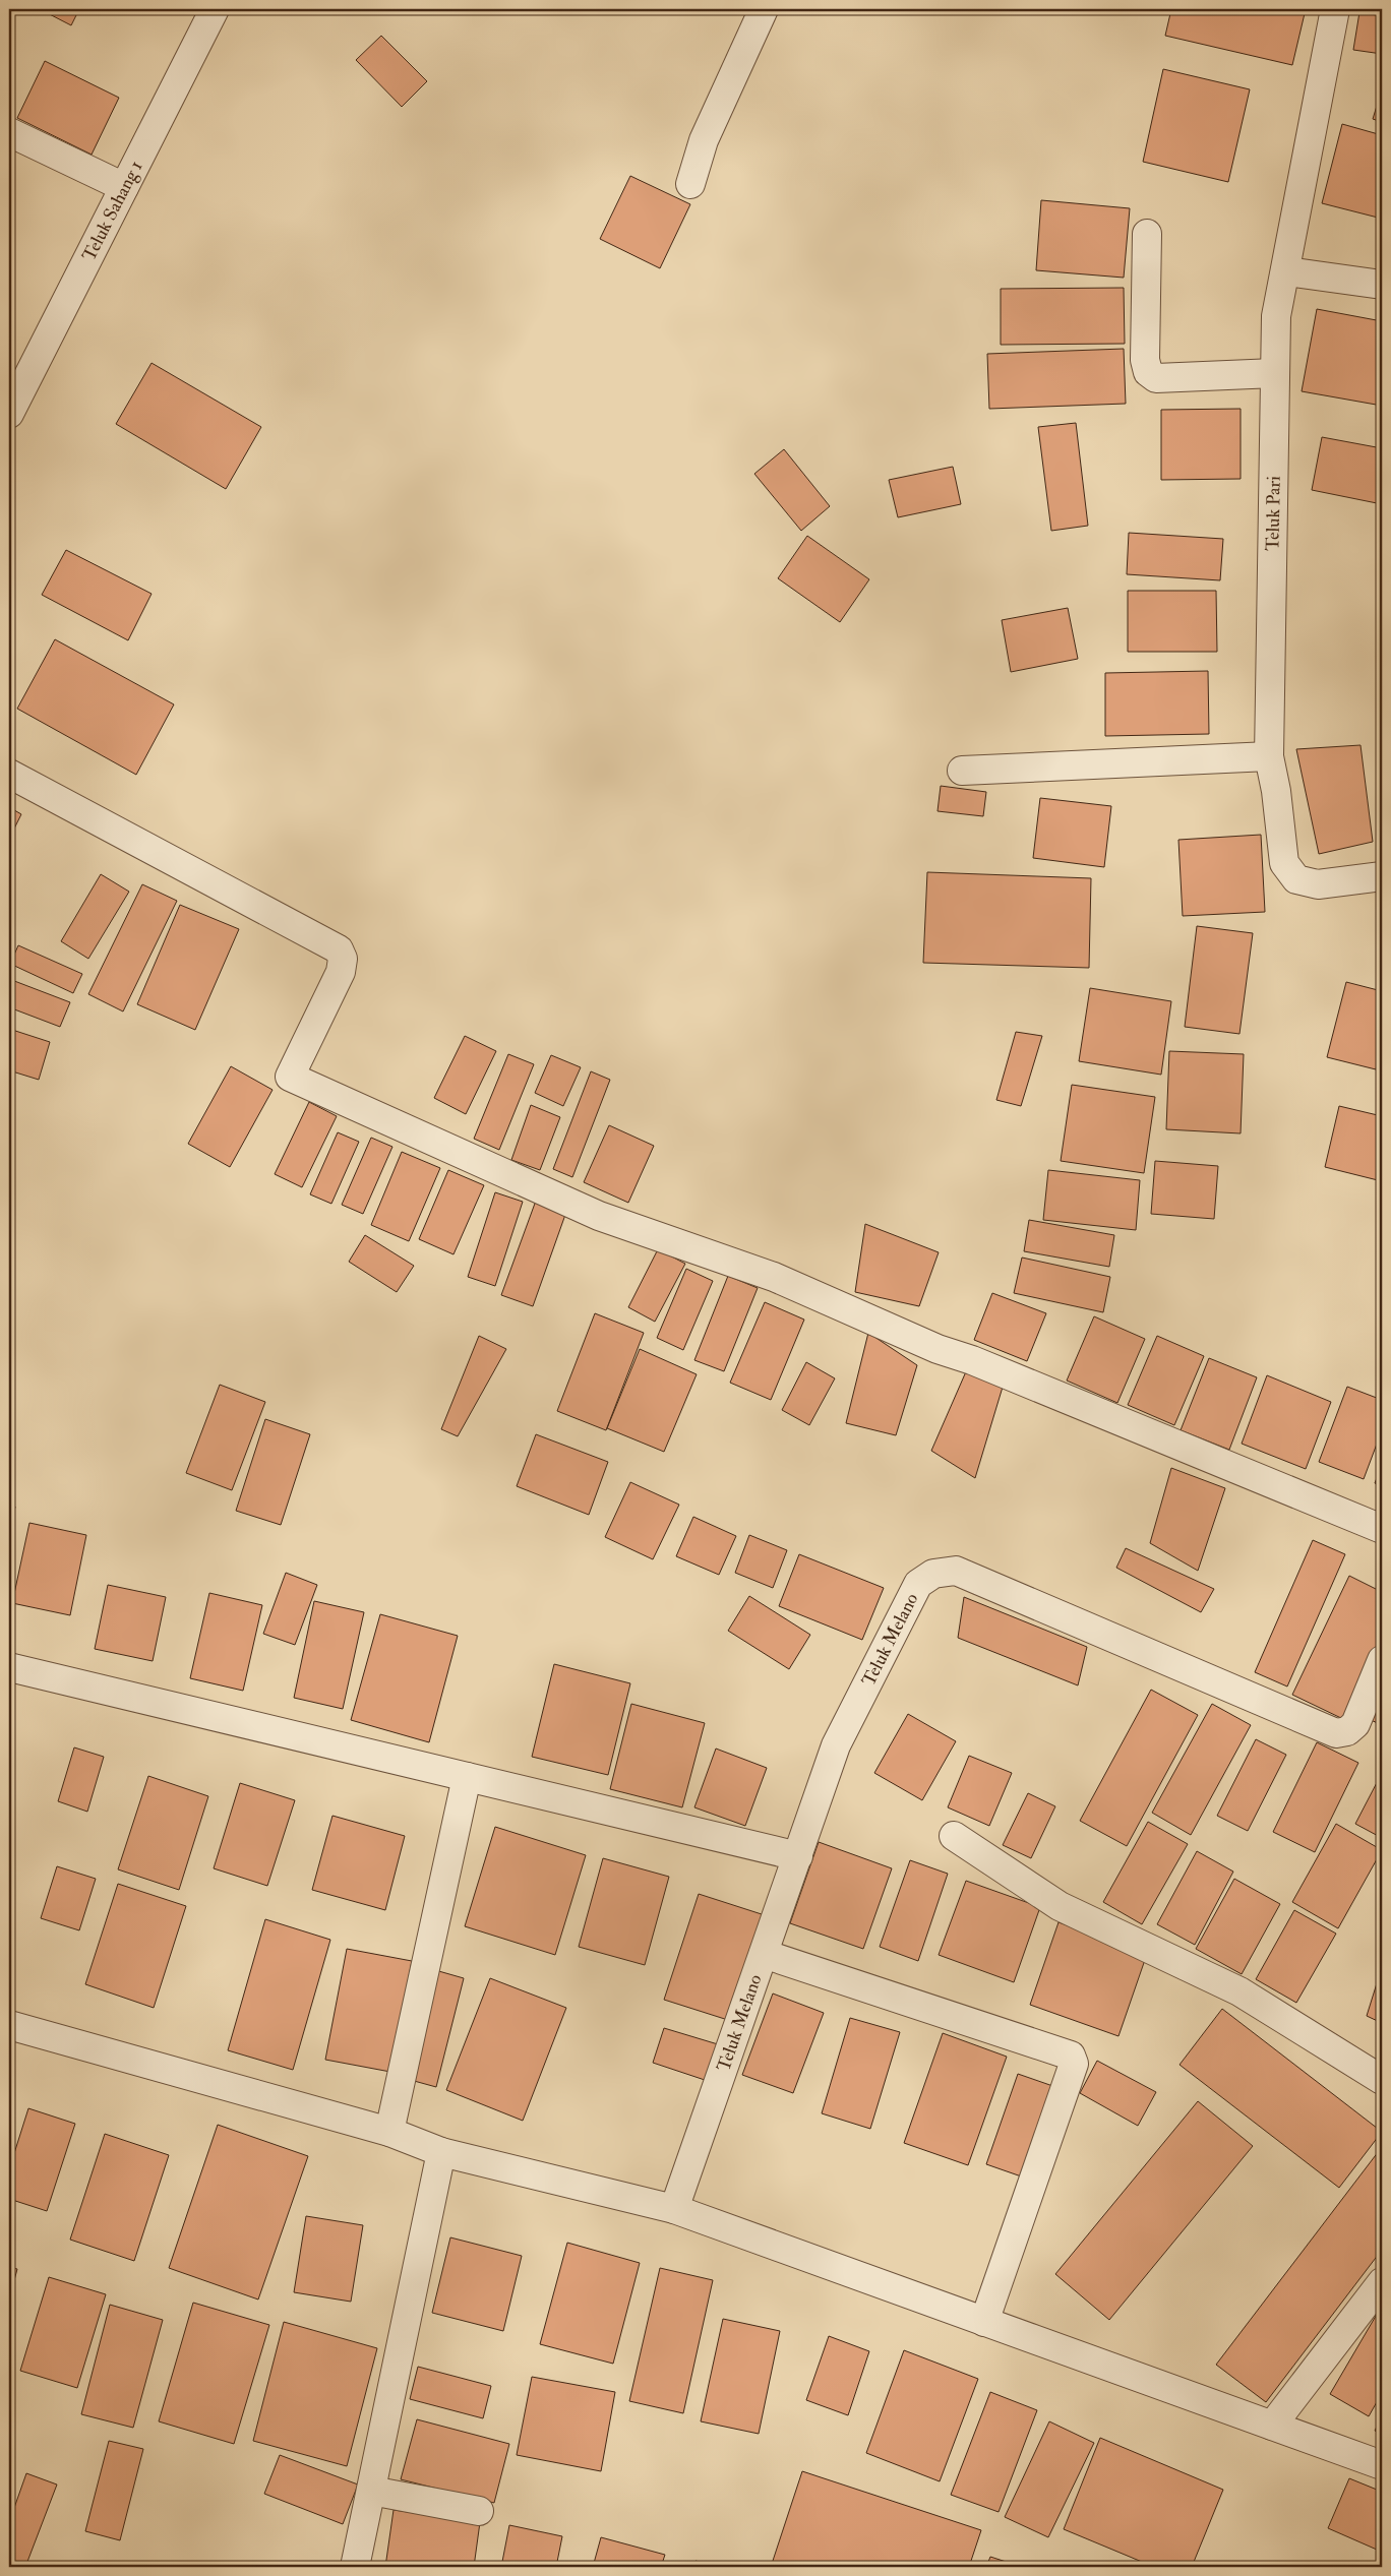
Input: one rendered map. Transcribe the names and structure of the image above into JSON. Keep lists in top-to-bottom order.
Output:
{
  "streets": {
    "street": ["Teluk Sahang 1", "Teluk Pari", "Teluk Melano"]
  }
}
